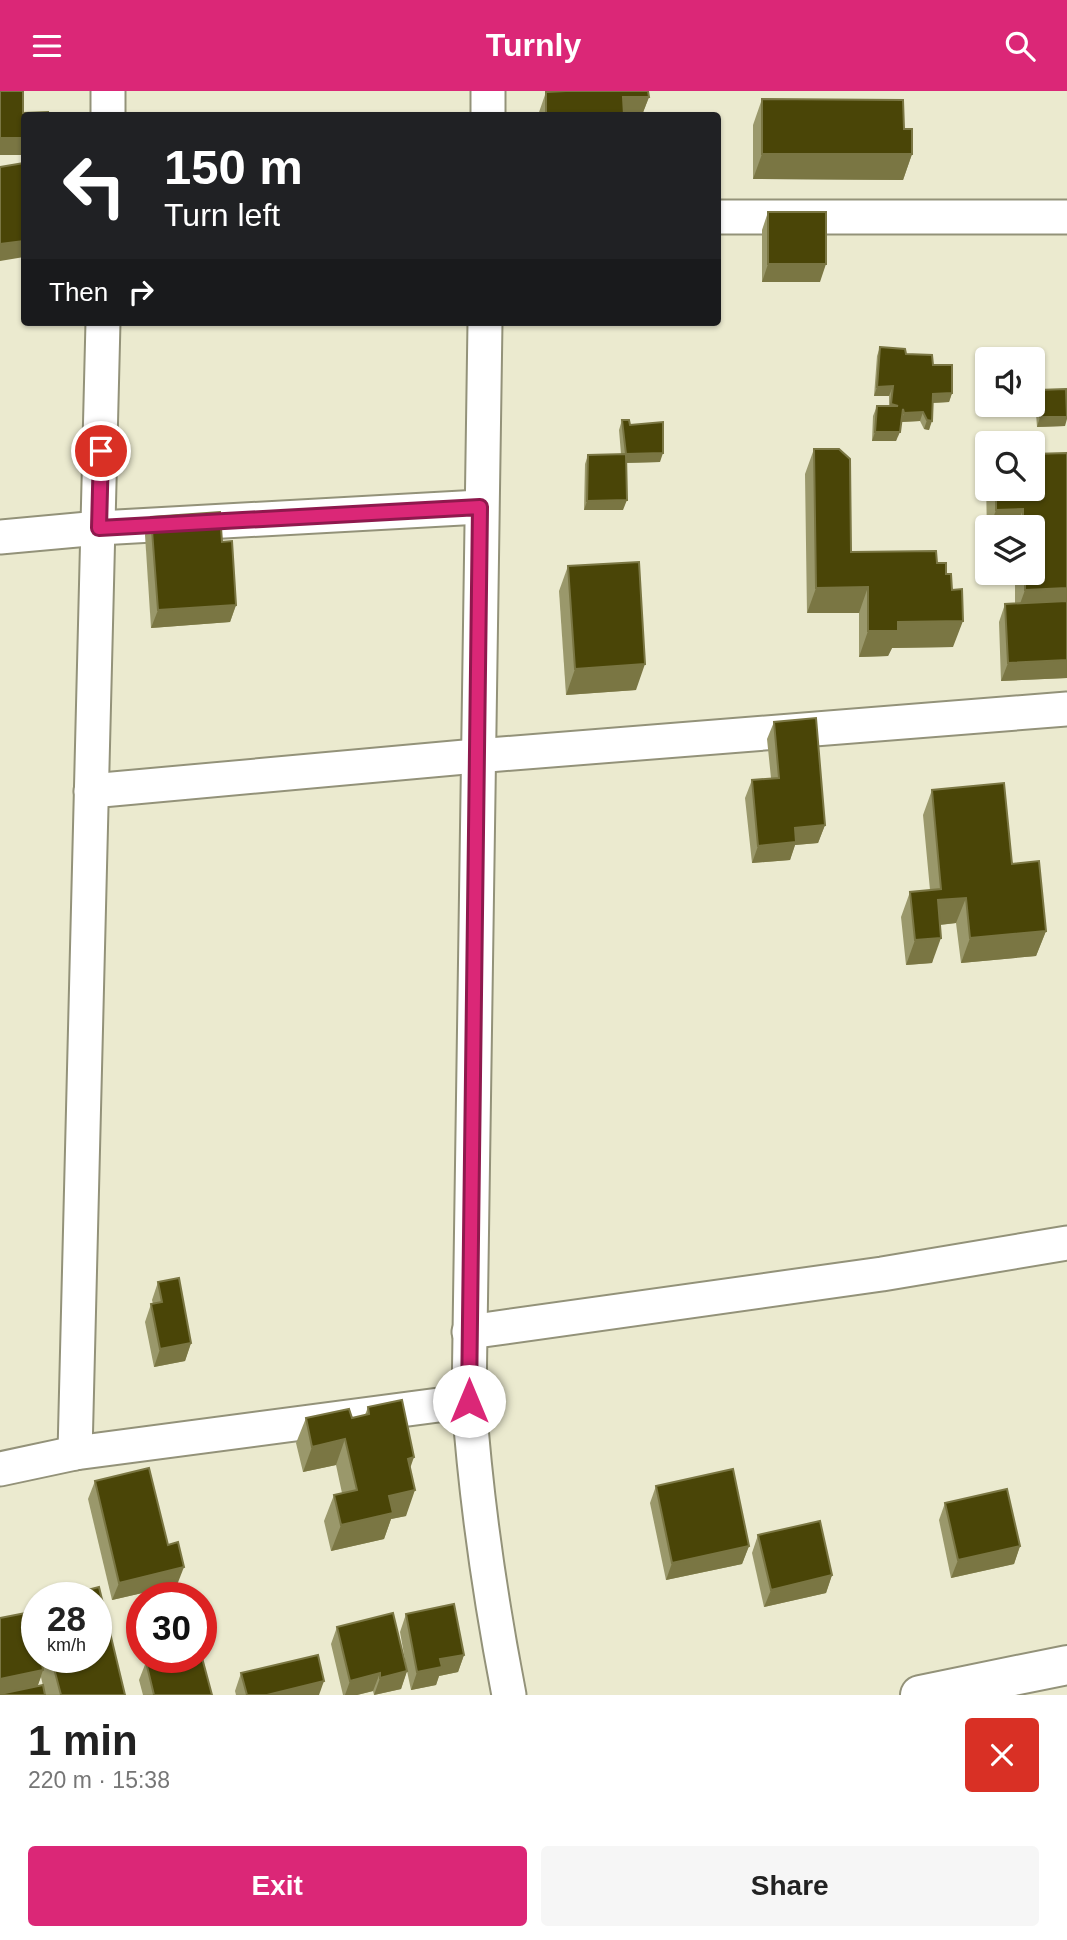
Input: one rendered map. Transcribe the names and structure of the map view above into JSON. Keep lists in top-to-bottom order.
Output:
{
  "page": {
    "header": "Turnly",
    "turn": ["150 m", "Turn left"],
    "then": "Then",
    "speed": "28 km/h",
    "limit": "30",
    "heading": ["1 min", "220 m · 15:38"],
    "buttons": ["Exit", "Share"]
  }
}
